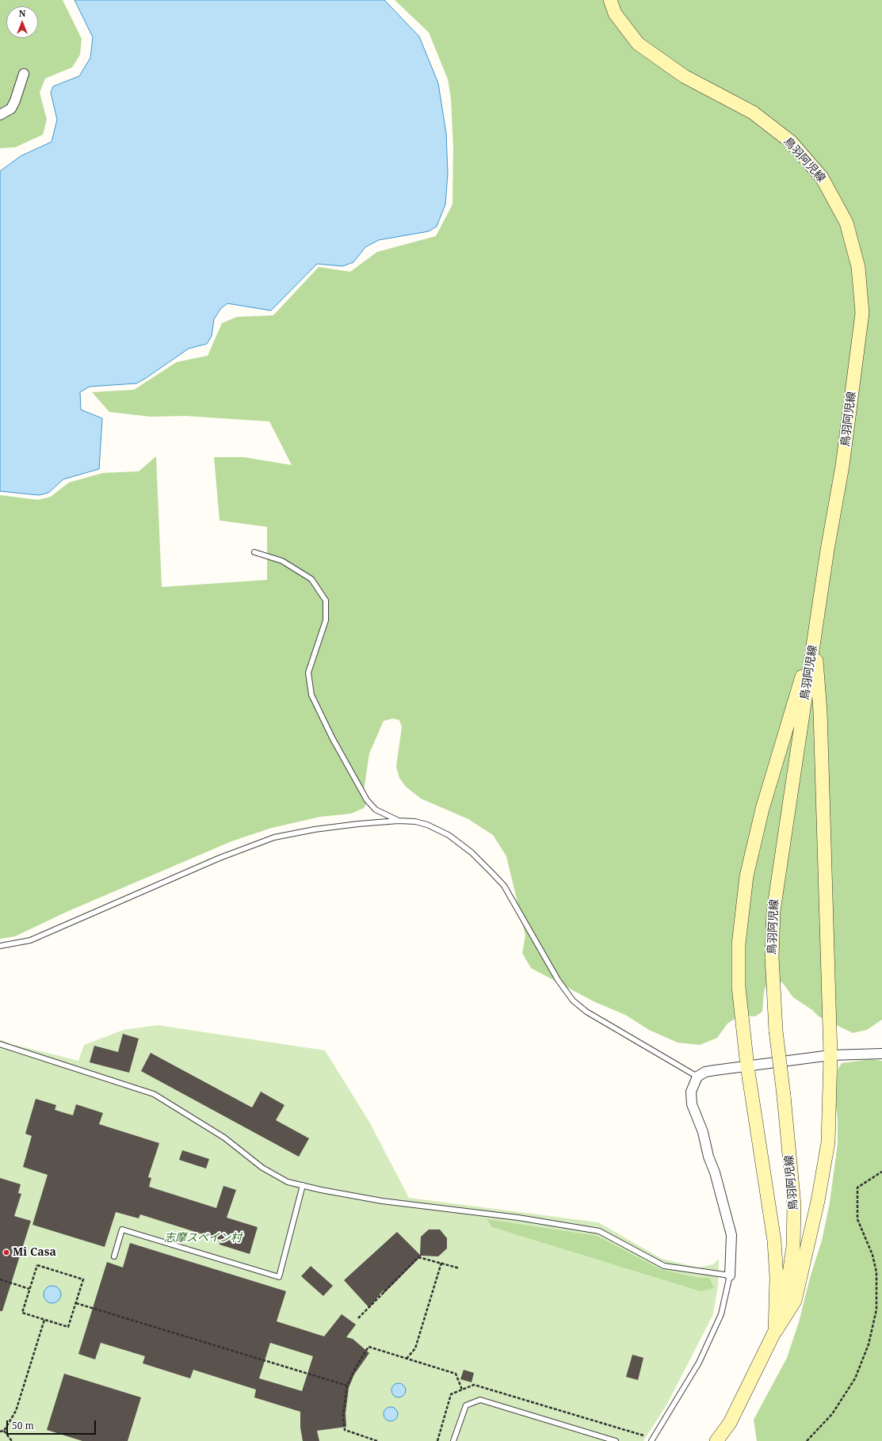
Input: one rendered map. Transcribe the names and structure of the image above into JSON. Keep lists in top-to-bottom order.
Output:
{
  "streets": {
    "main road": ["鳥羽阿児線"]
  },
  "parks": ["志摩スペイン村"],
  "places": ["Mi Casa"],
  "scale_bar": "50 m",
  "north": "top"
}
